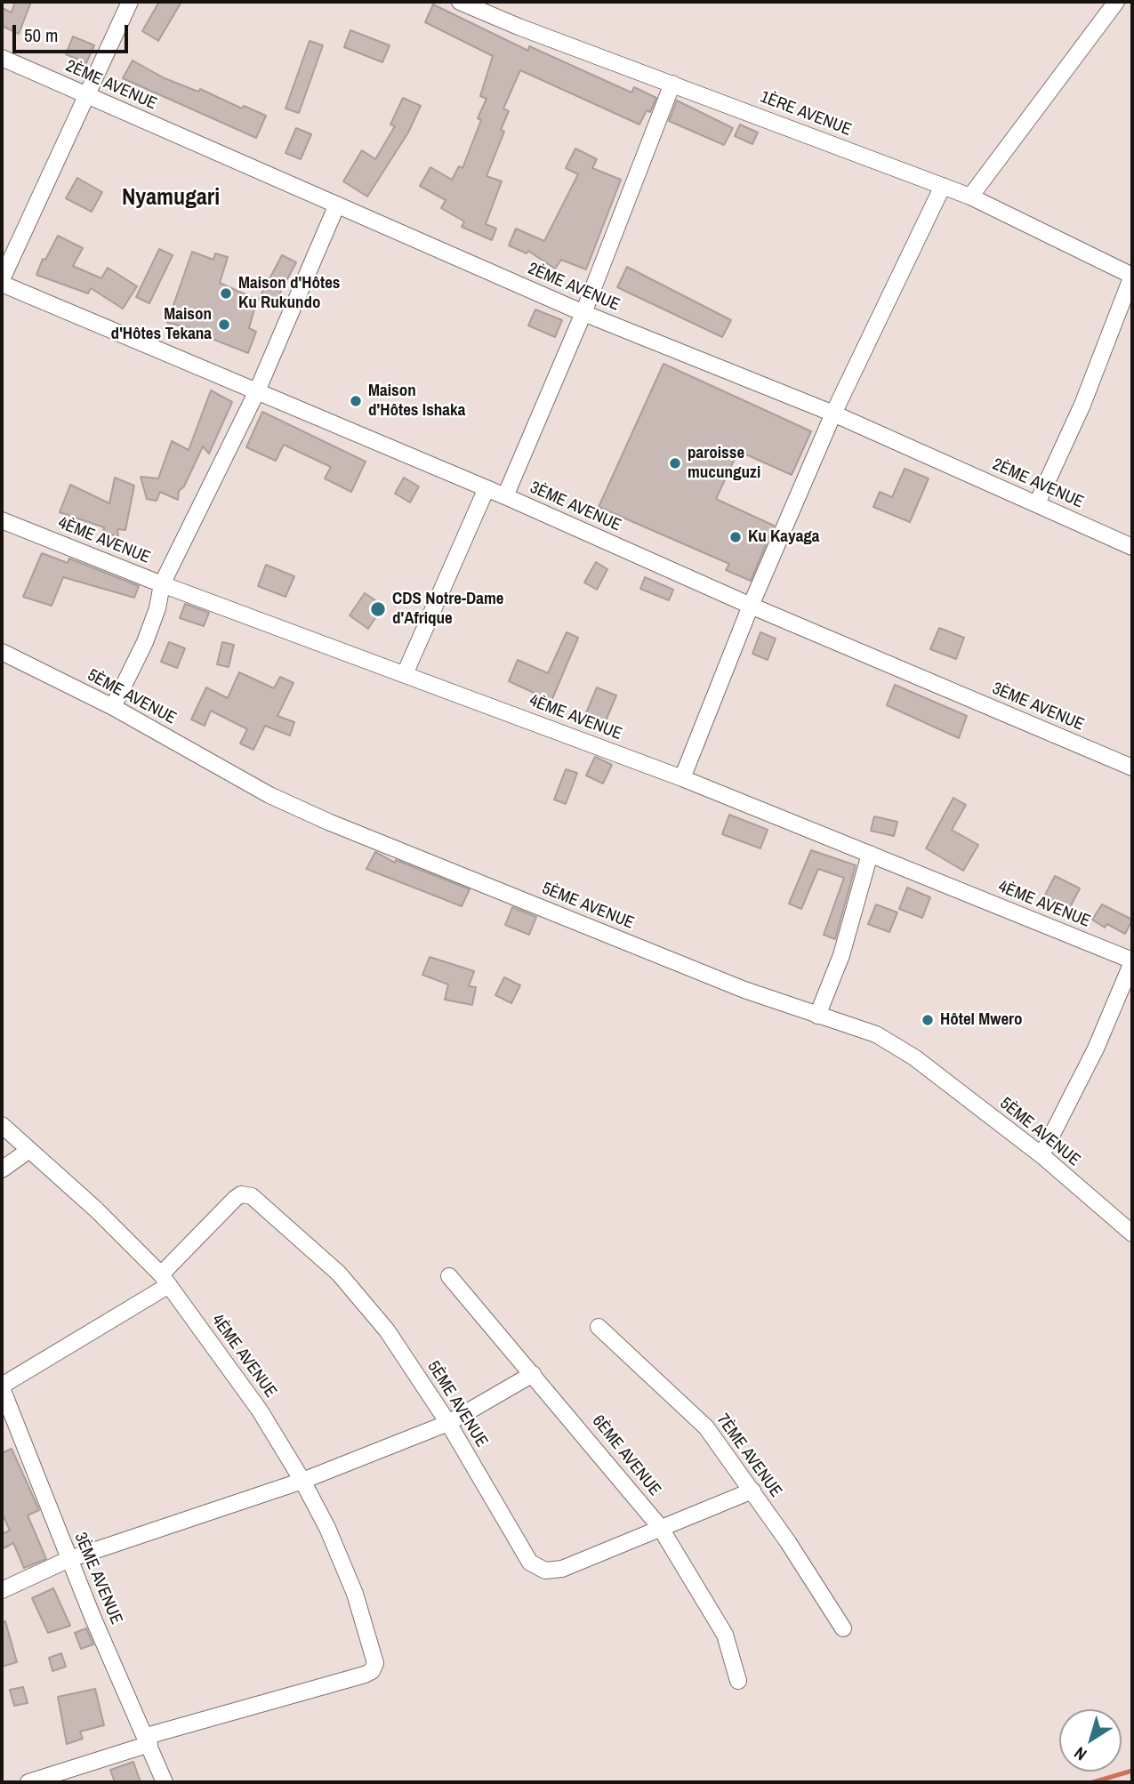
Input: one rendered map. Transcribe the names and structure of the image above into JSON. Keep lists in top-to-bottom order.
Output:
{
  "streets": {
    "street": [
      "2ÈME AVENUE",
      "1ÈRE AVENUE",
      "3ÈME AVENUE",
      "4ÈME AVENUE",
      "5ÈME AVENUE",
      "6ÈME AVENUE",
      "7ÈME AVENUE"
    ]
  },
  "crossings": [
    ["3ÈME AVENUE", "4ÈME AVENUE"],
    ["4ÈME AVENUE", "5ÈME AVENUE"],
    ["5ÈME AVENUE", "6ÈME AVENUE"]
  ],
  "districts": ["Nyamugari"],
  "places": [
    "Maison d'Hôtes Ku Rukundo",
    "Maison d'Hôtes Tekana",
    "Maison d'Hôtes Ishaka",
    "paroisse mucunguzi",
    "Ku Kayaga",
    "CDS Notre-Dame d'Afrique",
    "Hôtel Mwero"
  ],
  "scale_bar": "50 m",
  "north": "bottom left"
}
